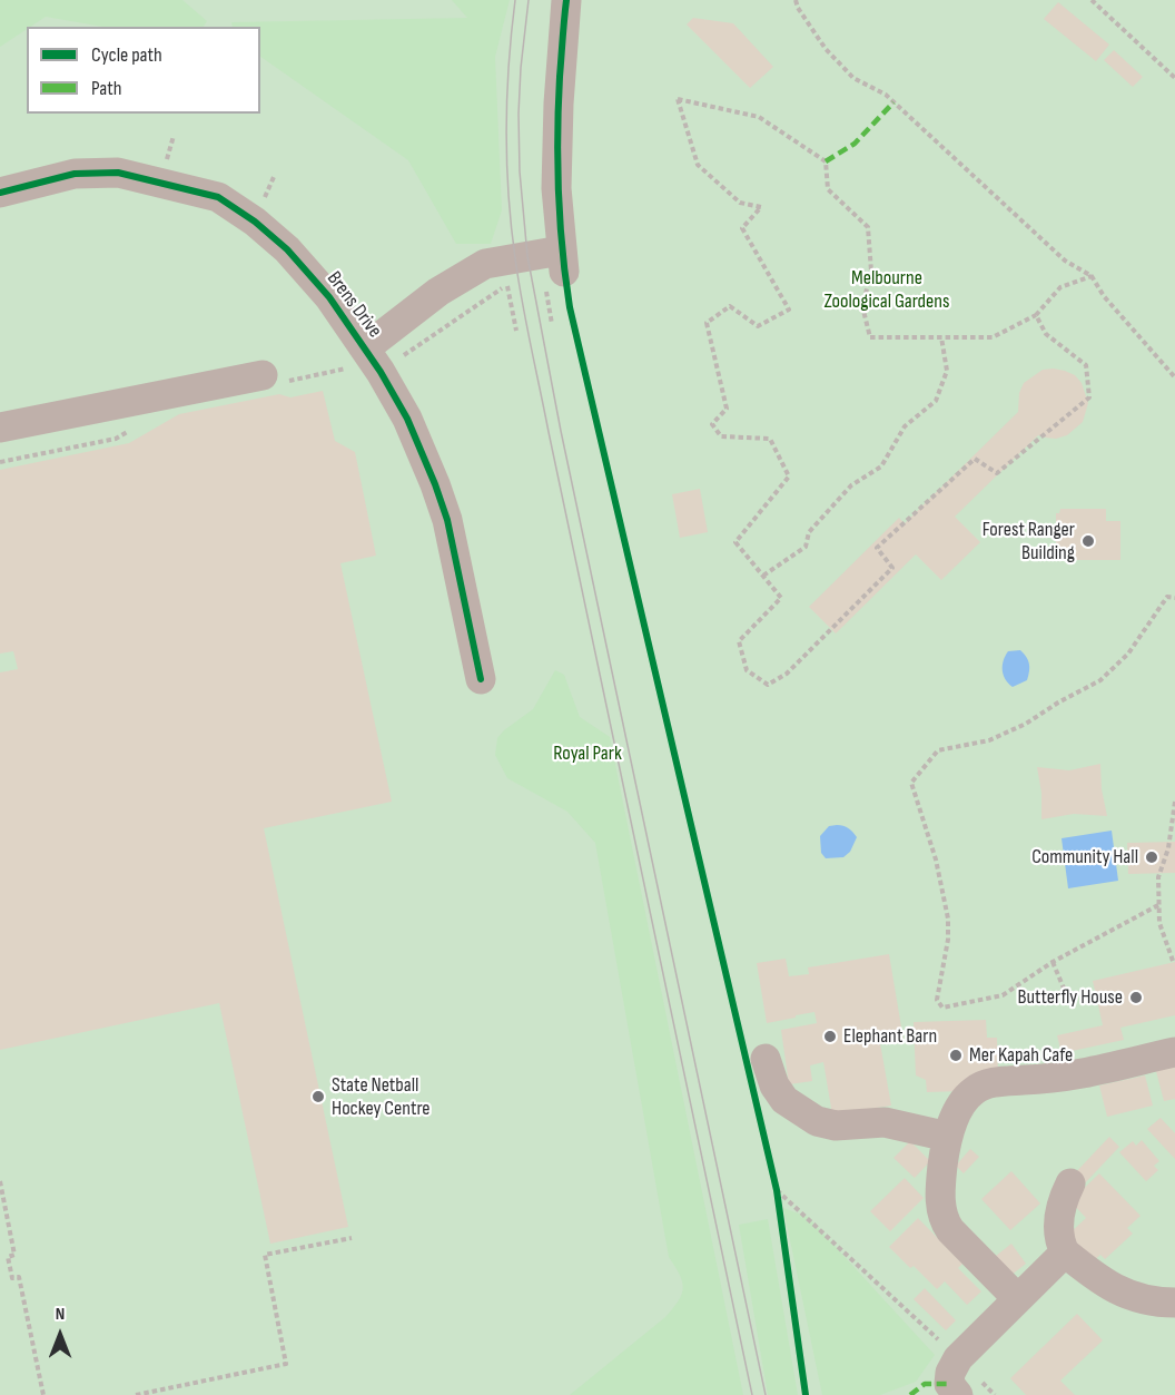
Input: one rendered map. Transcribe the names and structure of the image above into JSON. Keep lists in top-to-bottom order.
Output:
{
  "streets": {
    "street": ["Brens Drive"]
  },
  "parks": ["Melbourne Zoological Gardens", "Royal Park"],
  "places": [
    "Forest Ranger Building",
    "Community Hall",
    "Butterfly House",
    "Elephant Barn",
    "Mer Kapah Cafe",
    "State Netball Hockey Centre"
  ],
  "legend": ["Cycle path", "Path"],
  "north": "top"
}
